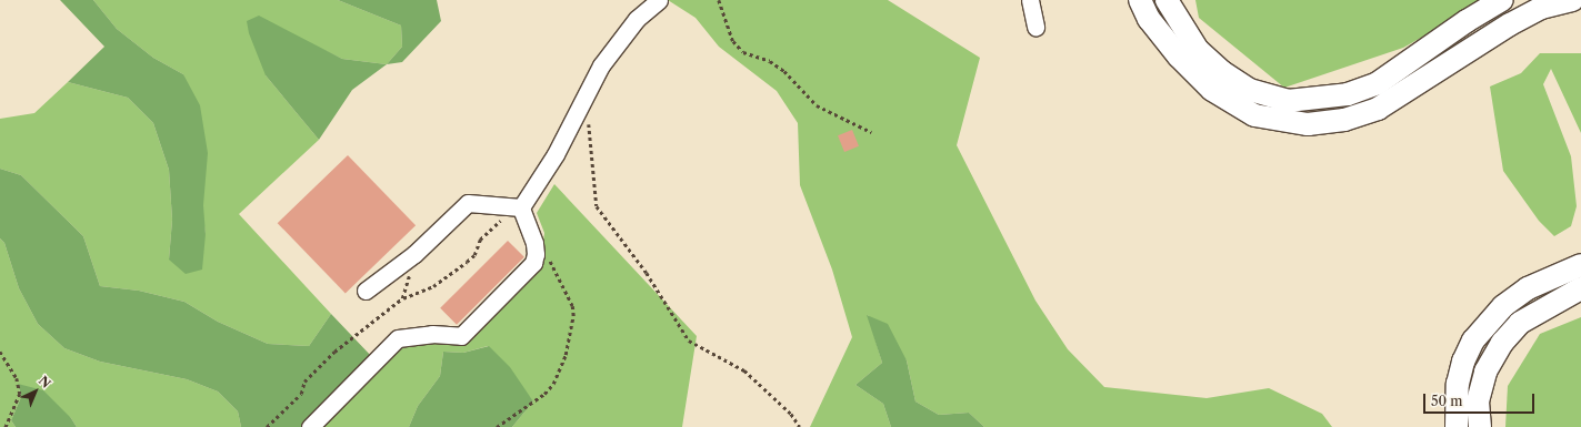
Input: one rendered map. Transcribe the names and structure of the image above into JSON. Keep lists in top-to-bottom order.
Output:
{
  "scale_bar": "50 m",
  "north": "top right"
}
